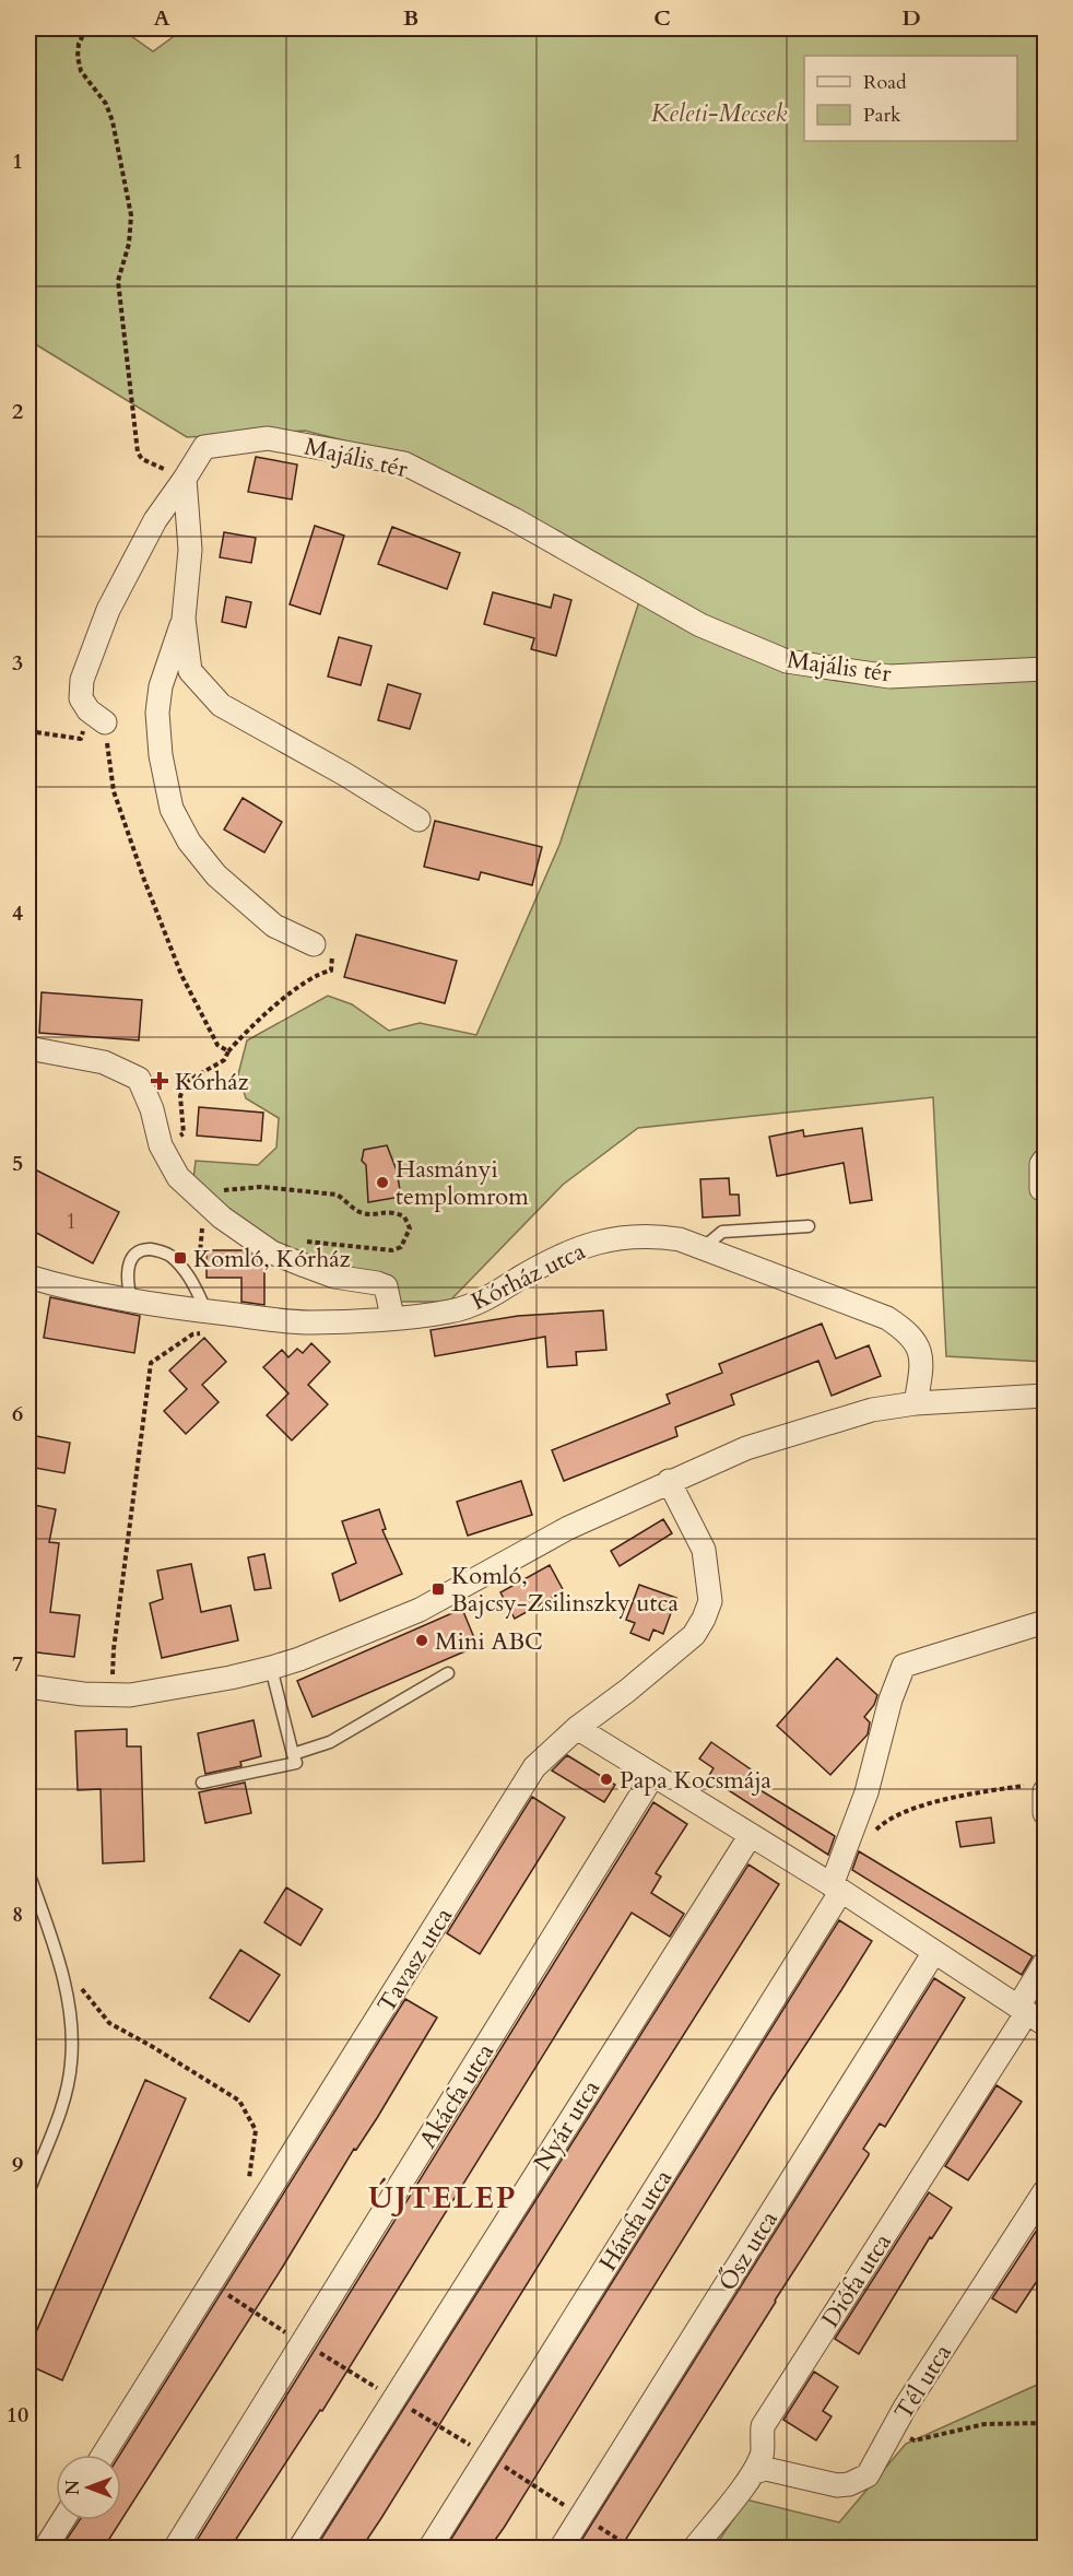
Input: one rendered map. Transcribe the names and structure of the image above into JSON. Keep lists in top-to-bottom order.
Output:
{
  "streets": {
    "street": [
      "Majális tér",
      "Kórház utca",
      "Tavasz utca",
      "Akácfa utca",
      "Nyár utca",
      "Hársfa utca",
      "Ősz utca",
      "Diófa utca",
      "Tél utca"
    ]
  },
  "crossings": [
    ["Diófa utca", "Tél utca"]
  ],
  "districts": ["ÚJTELEP"],
  "parks": ["Keleti-Mecsek"],
  "places": {
    "health": ["Kórház"],
    "other": ["Hasmányi templomrom", "Mini ABC", "Papa Kocsmája"],
    "transit": ["Komló, Kórház", "Komló, Bajcsy-Zsilinszky utca"]
  },
  "house_numbers": ["1"],
  "legend": ["Road", "Park"],
  "north": "left",
  "grid": {
    "columns": [
      "A",
      "B",
      "C",
      "D"
    ],
    "rows": [
      "1",
      "2",
      "3",
      "4",
      "5",
      "6",
      "7",
      "8",
      "9",
      "10"
    ]
  }
}
